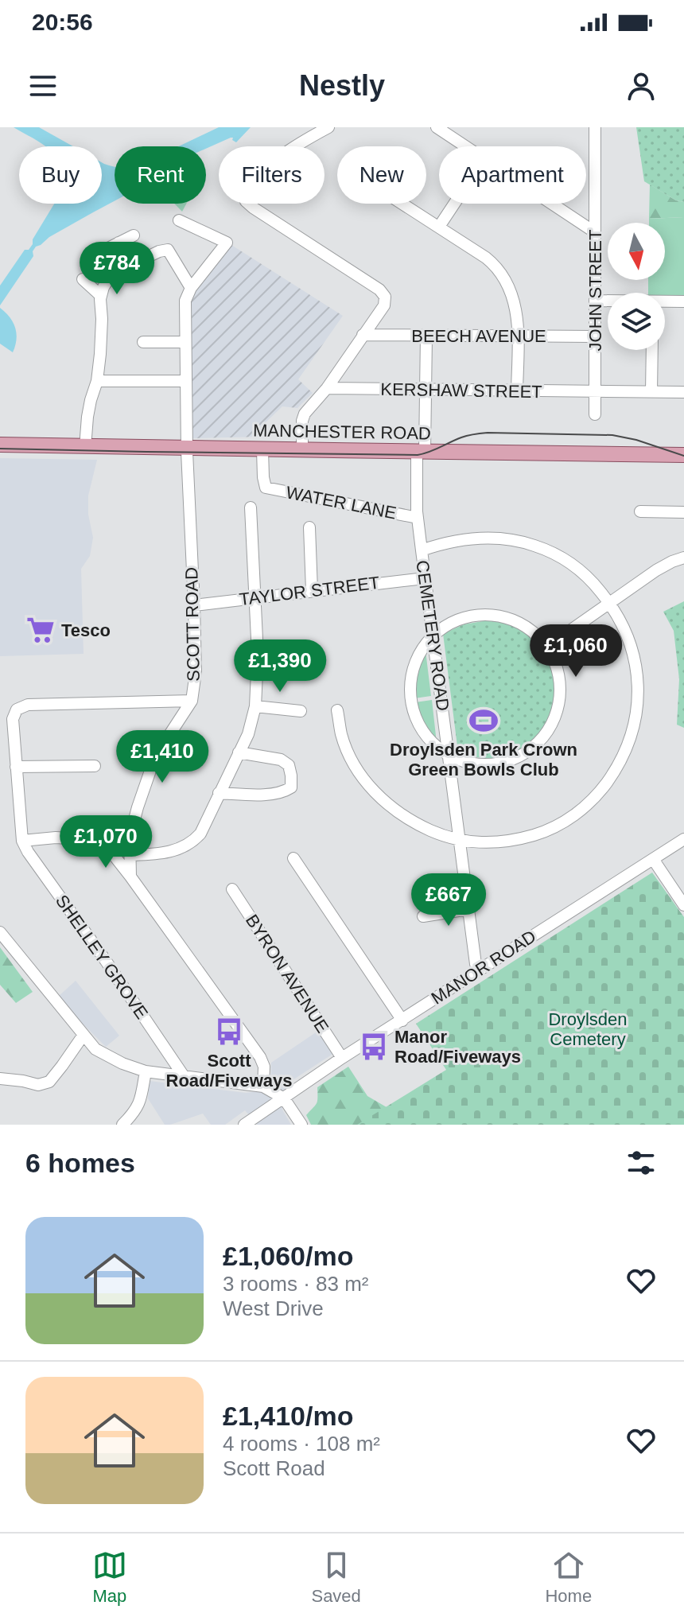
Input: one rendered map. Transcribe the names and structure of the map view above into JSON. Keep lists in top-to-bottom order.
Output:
{
  "streets": {
    "main road": ["MANCHESTER ROAD"],
    "street": [
      "JOHN STREET",
      "BEECH AVENUE",
      "KERSHAW STREET",
      "WATER LANE",
      "TAYLOR STREET",
      "SCOTT ROAD",
      "CEMETERY ROAD",
      "SHELLEY GROVE",
      "MANOR ROAD",
      "BYRON AVENUE"
    ]
  },
  "crossings": [
    ["JOHN STREET", "BEECH AVENUE"],
    ["JOHN STREET", "KERSHAW STREET"],
    ["BEECH AVENUE", "CEMETERY ROAD"],
    ["KERSHAW STREET", "CEMETERY ROAD"],
    ["MANCHESTER ROAD", "WATER LANE"],
    ["MANCHESTER ROAD", "SCOTT ROAD"],
    ["MANCHESTER ROAD", "CEMETERY ROAD"],
    ["WATER LANE", "CEMETERY ROAD"],
    ["TAYLOR STREET", "SCOTT ROAD"],
    ["TAYLOR STREET", "CEMETERY ROAD"],
    ["SCOTT ROAD", "SHELLEY GROVE"],
    ["CEMETERY ROAD", "MANOR ROAD"],
    ["MANOR ROAD", "BYRON AVENUE"]
  ],
  "parks": ["Droylsden Cemetery"],
  "places": {
    "supermarket": ["Tesco"],
    "sports": ["Droylsden Park Crown Green Bowls Club"],
    "bus stop": ["Scott Road/Fiveways", "Manor Road/Fiveways"]
  },
  "north": "bottom",
  "page": {
    "status": "20:56",
    "header": "Nestly",
    "chip": [
      "Buy",
      "Rent",
      "Filters",
      "New",
      "Apartment"
    ],
    "price": [
      "£784",
      "£1,060",
      "£1,390",
      "£1,410",
      "£1,070",
      "£667"
    ],
    "heading": "6 homes",
    "list": [
      {
        "name": "£1,060/mo",
        "note": "3 rooms · 83 m² · West Drive"
      },
      {
        "name": "£1,410/mo",
        "note": "4 rooms · 108 m² · Scott Road"
      }
    ],
    "tabs": ["Map", "Saved", "Home"]
  }
}
